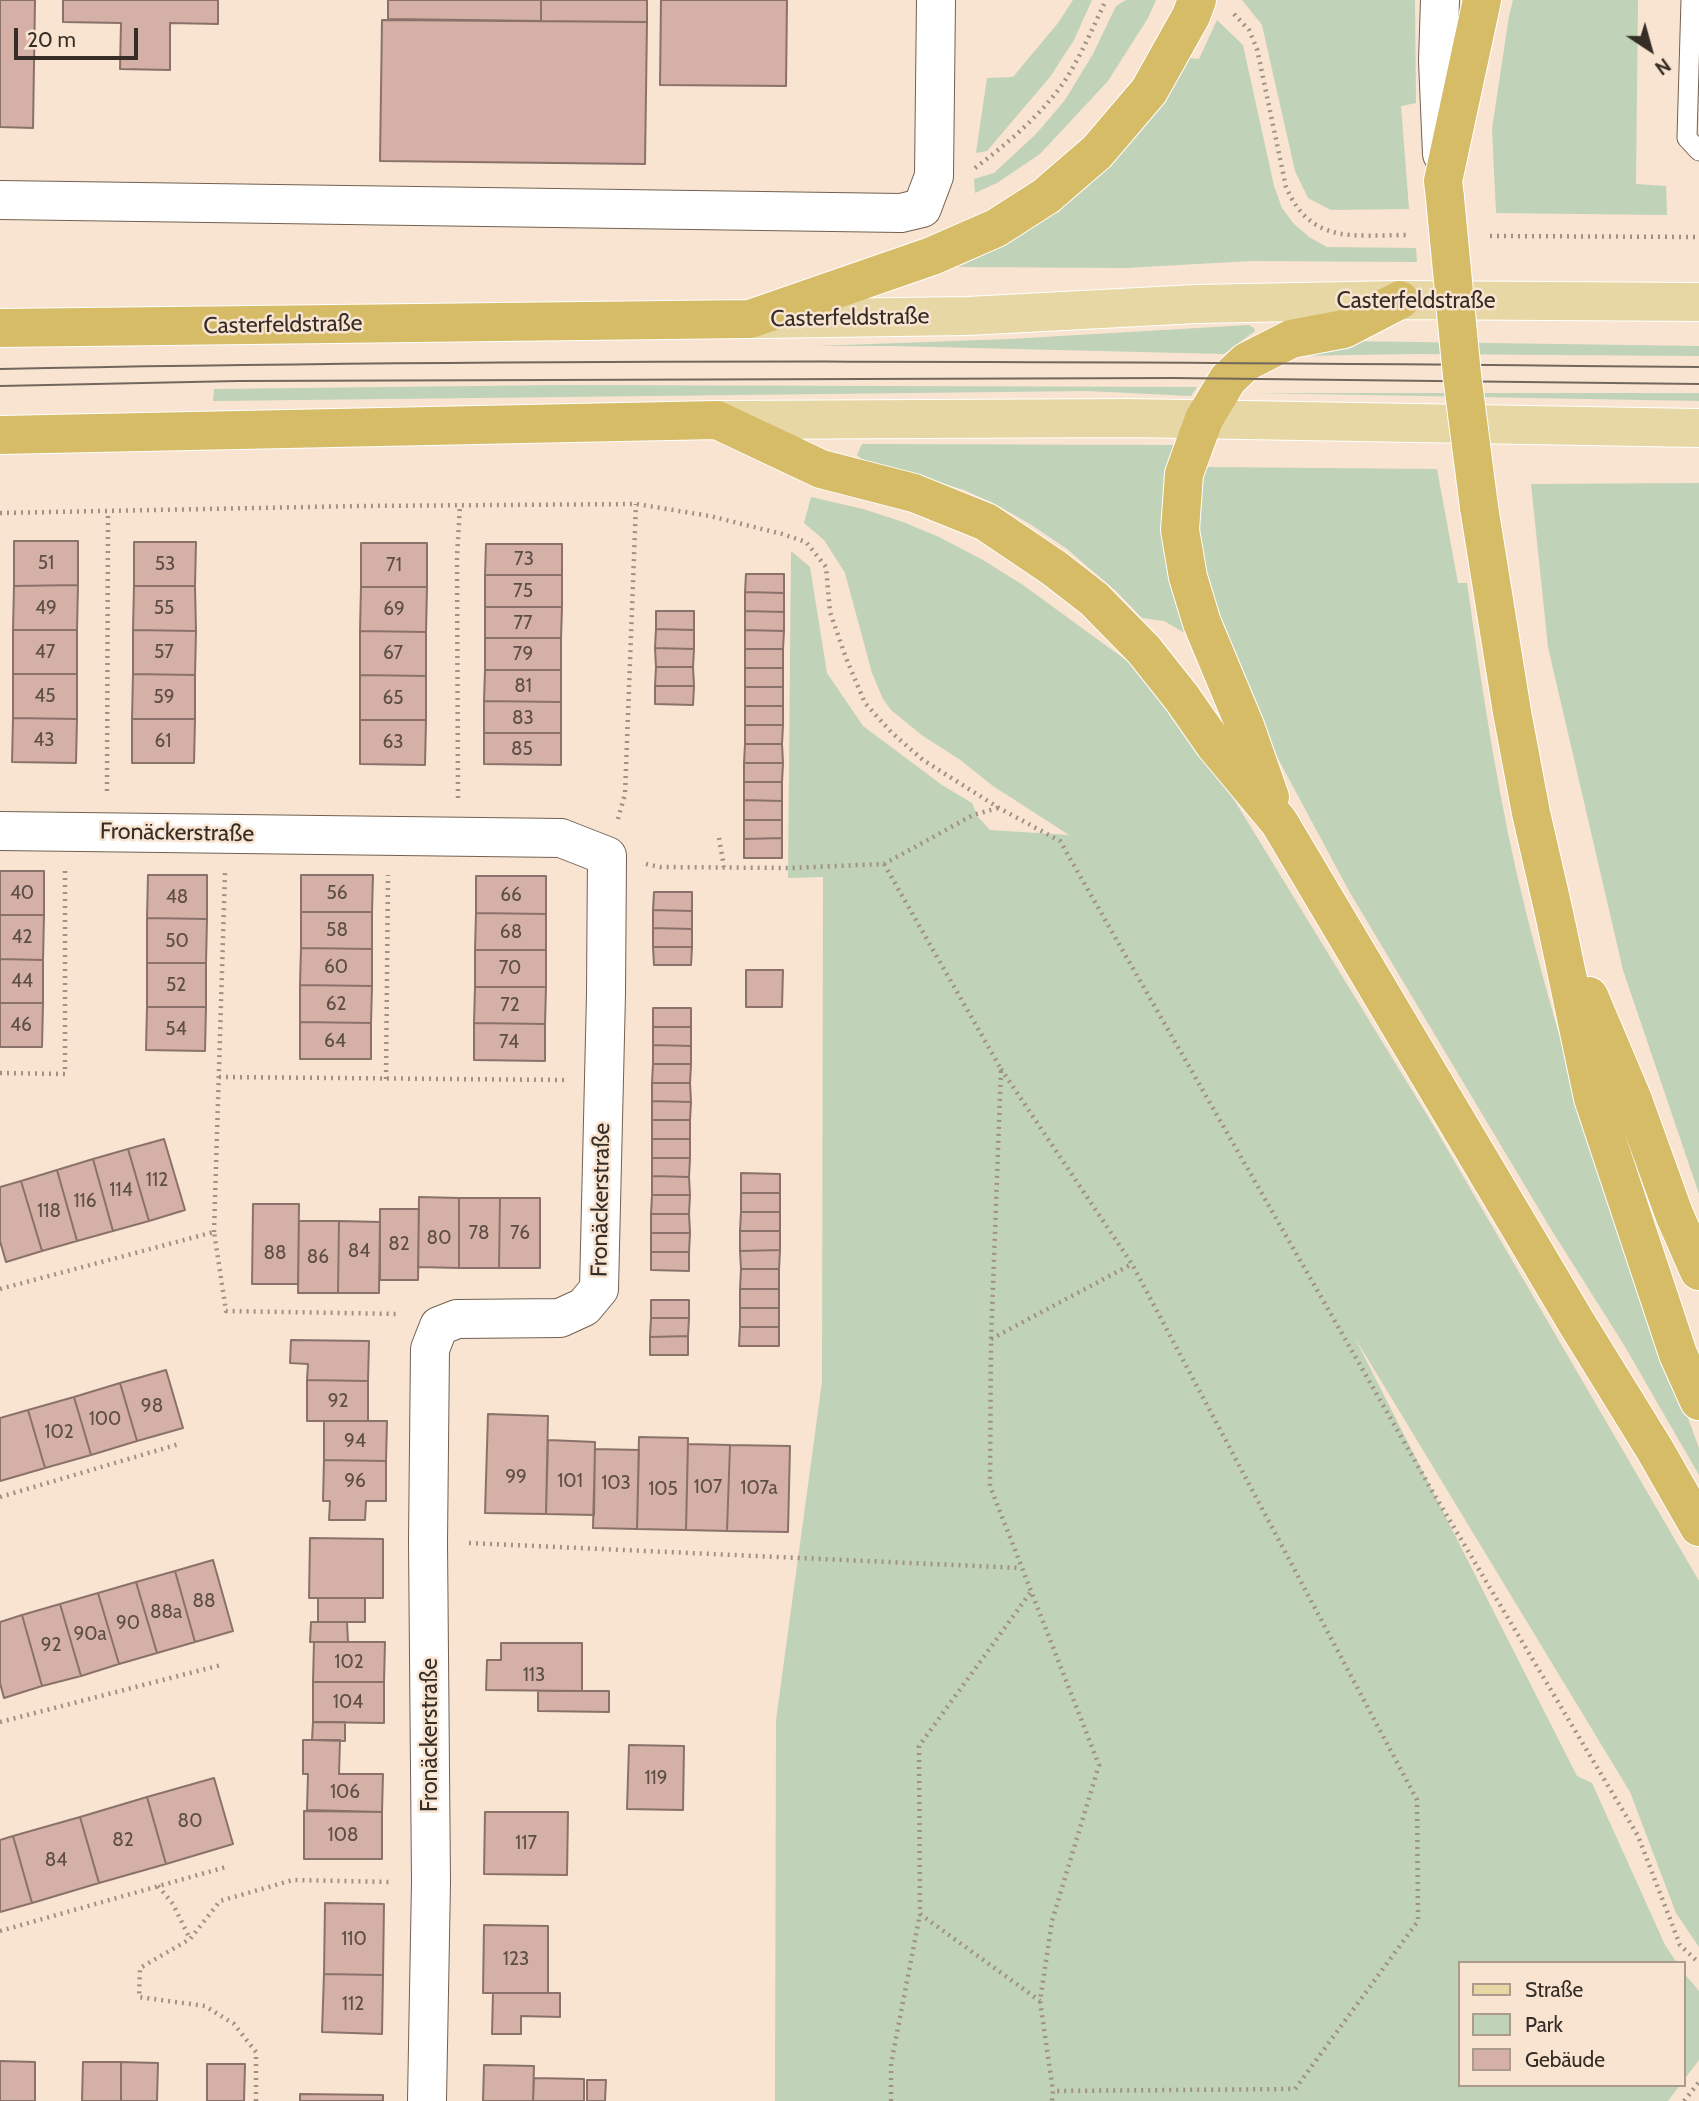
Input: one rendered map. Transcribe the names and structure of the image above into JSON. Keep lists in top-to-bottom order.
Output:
{
  "streets": {
    "highway": ["Casterfeldstraße"],
    "street": ["Fronäckerstraße"]
  },
  "house_numbers": [
    "73",
    "51",
    "53",
    "71",
    "75",
    "49",
    "55",
    "69",
    "77",
    "47",
    "57",
    "67",
    "79",
    "81",
    "45",
    "59",
    "65",
    "83",
    "43",
    "61",
    "63",
    "85",
    "40",
    "56",
    "66",
    "48",
    "58",
    "68",
    "42",
    "50",
    "60",
    "70",
    "44",
    "52",
    "62",
    "72",
    "46",
    "54",
    "64",
    "74",
    "112",
    "114",
    "116",
    "118",
    "78",
    "76",
    "80",
    "82",
    "84",
    "88",
    "86",
    "92",
    "98",
    "100",
    "102",
    "94",
    "99",
    "96",
    "101",
    "103",
    "107",
    "107a",
    "105",
    "88",
    "88a",
    "90",
    "90a",
    "92",
    "102",
    "113",
    "104",
    "119",
    "106",
    "80",
    "108",
    "82",
    "117",
    "84",
    "110",
    "123",
    "112"
  ],
  "legend": ["Straße", "Park", "Gebäude"],
  "scale_bar": "20 m",
  "north": "bottom right"
}
